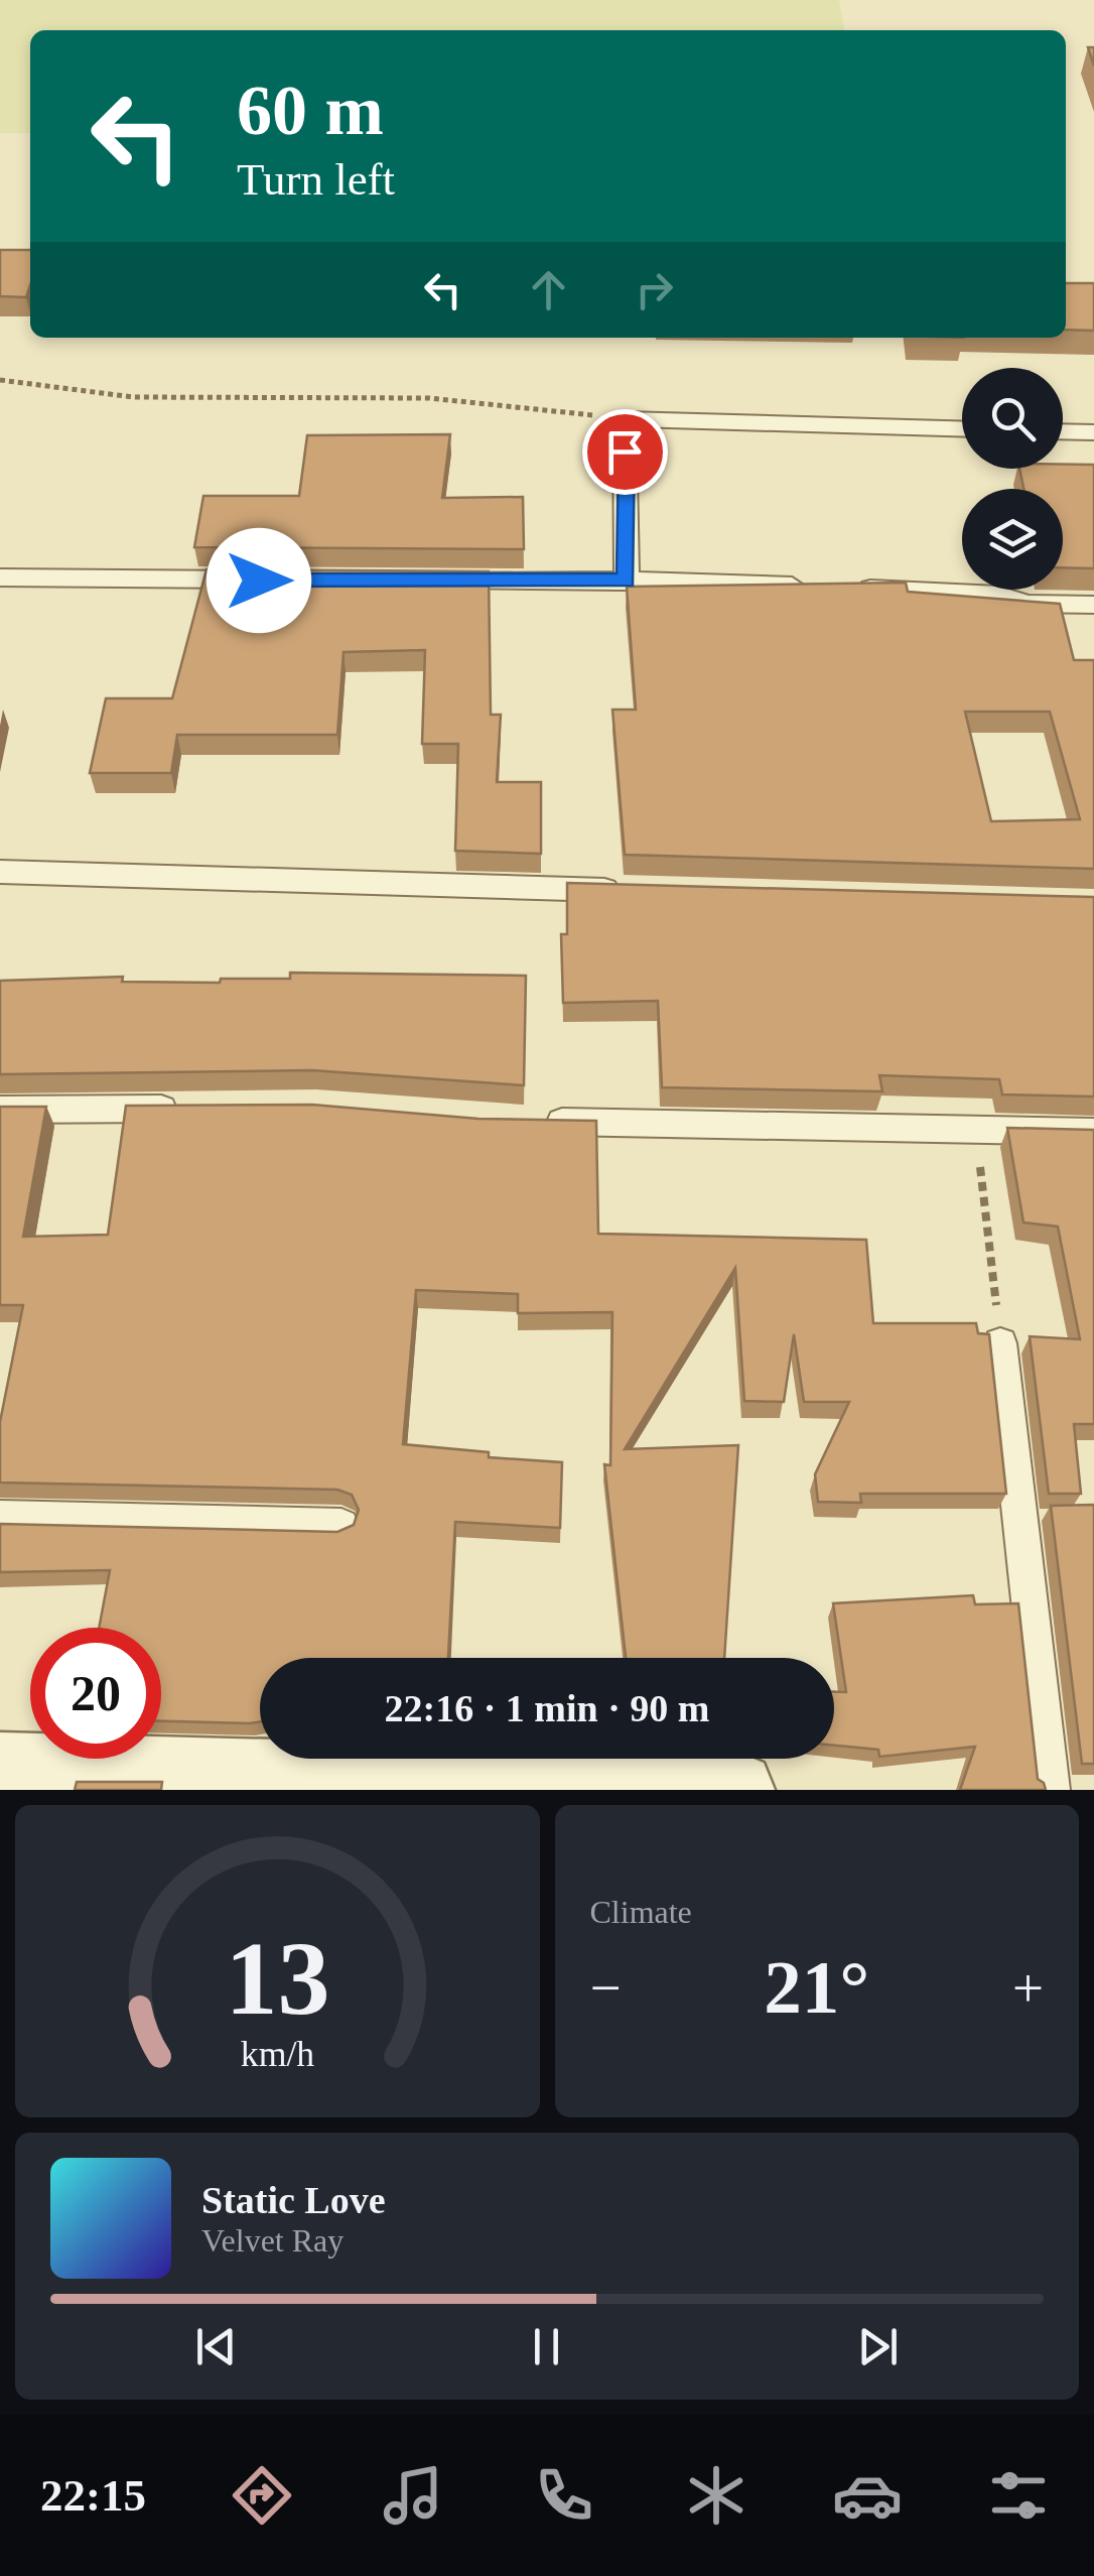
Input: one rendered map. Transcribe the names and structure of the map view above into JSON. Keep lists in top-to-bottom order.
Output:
{
  "page": {
    "turn": ["60 m", "Turn left"],
    "limit": "20",
    "trip": "22:16 · 1 min · 90 m",
    "tile": "Climate",
    "heat": ["−", "21°", "+"],
    "song": ["Static Love", "Velvet Ray"],
    "tabs": "22:15",
    "gauge": ["13", "km/h"]
  }
}
